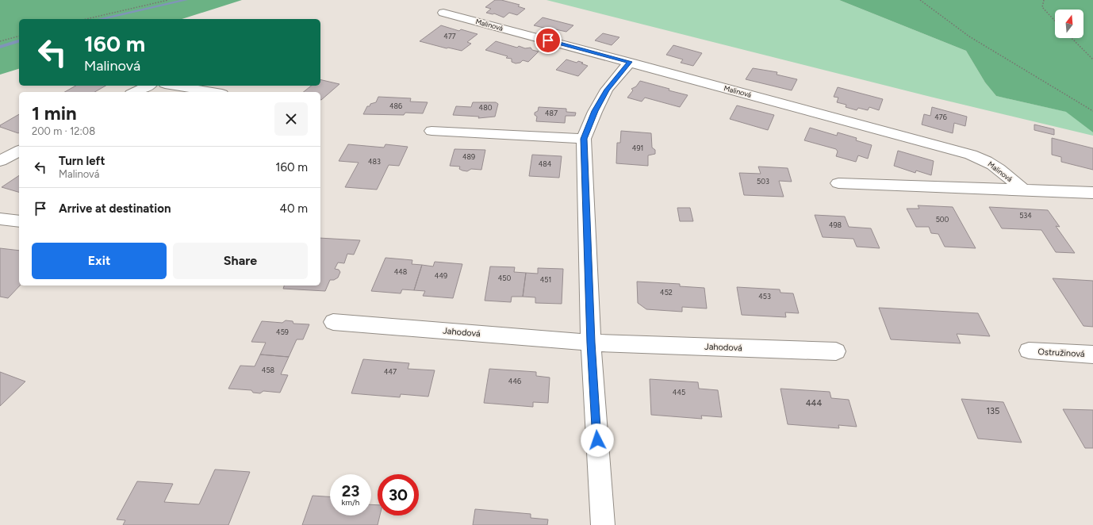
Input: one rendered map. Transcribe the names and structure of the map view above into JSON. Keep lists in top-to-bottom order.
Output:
{
  "streets": {
    "street": ["Malinová", "Jahodová", "Ostružinová"]
  },
  "house_numbers": [
    "477",
    "486",
    "480",
    "487",
    "476",
    "491",
    "489",
    "483",
    "484",
    "503",
    "534",
    "500",
    "498",
    "448",
    "449",
    "450",
    "451",
    "452",
    "453",
    "459",
    "458",
    "447",
    "446",
    "445",
    "444",
    "135"
  ],
  "north": "top",
  "page": {
    "turn": ["160 m", "Malinová"],
    "heading": ["1 min", "200 m · 12:08"],
    "list": [
      {
        "name": "Turn left",
        "note": "Malinová",
        "value": "160 m"
      },
      {
        "name": "Arrive at destination",
        "value": "40 m"
      }
    ],
    "buttons": ["Exit", "Share"],
    "speed": "23 km/h",
    "limit": "30"
  }
}
